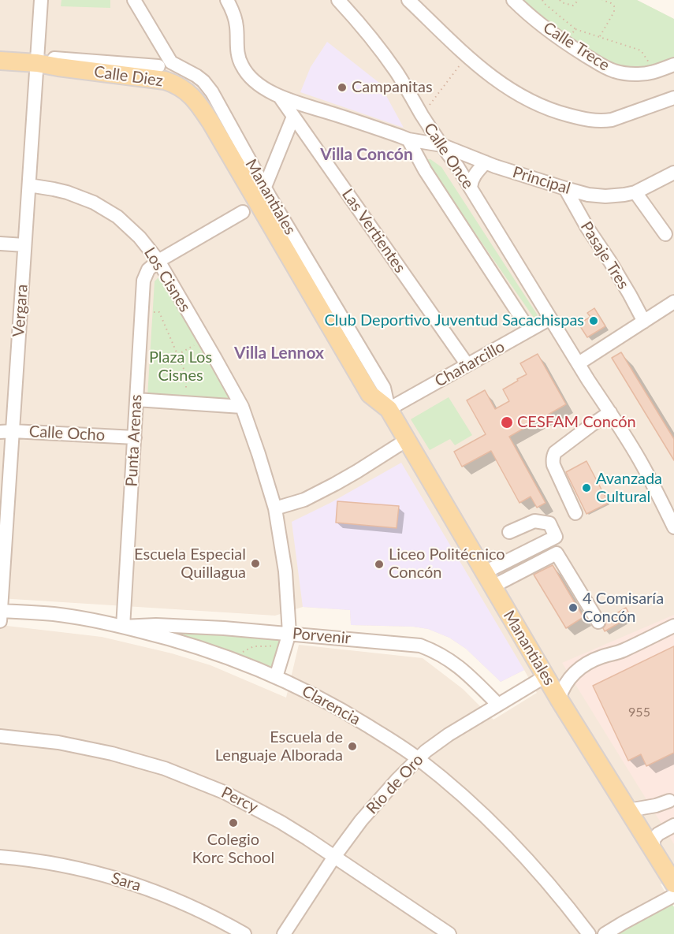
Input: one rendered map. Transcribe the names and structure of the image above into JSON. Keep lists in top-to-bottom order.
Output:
{
  "streets": {
    "main road": ["Calle Diez", "Manantiales"],
    "street": [
      "Calle Trece",
      "Calle Once",
      "Principal",
      "Las Vertientes",
      "Pasaje Tres",
      "Los Cisnes",
      "Vergara",
      "Chañarcillo",
      "Calle Ocho",
      "Punta Arenas",
      "Porvenir",
      "Clarencia",
      "Río de Oro",
      "Percy",
      "Sara"
    ]
  },
  "crossings": [
    ["Calle Diez", "Manantiales"],
    ["Calle Diez", "Vergara"],
    ["Calle Once", "Principal"],
    ["Calle Once", "Chañarcillo"],
    ["Principal", "Las Vertientes"],
    ["Principal", "Pasaje Tres"],
    ["Manantiales", "Chañarcillo"],
    ["Manantiales", "Río de Oro"],
    ["Las Vertientes", "Chañarcillo"],
    ["Los Cisnes", "Vergara"],
    ["Los Cisnes", "Punta Arenas"],
    ["Los Cisnes", "Porvenir"],
    ["Los Cisnes", "Clarencia"],
    ["Vergara", "Calle Ocho"],
    ["Vergara", "Clarencia"],
    ["Calle Ocho", "Punta Arenas"],
    ["Punta Arenas", "Porvenir"],
    ["Punta Arenas", "Clarencia"],
    ["Porvenir", "Clarencia"],
    ["Porvenir", "Río de Oro"],
    ["Clarencia", "Río de Oro"],
    ["Río de Oro", "Percy"]
  ],
  "districts": ["Villa Concón", "Villa Lennox"],
  "parks": ["Plaza Los Cisnes"],
  "places": [
    "Campanitas",
    "Club Deportivo Juventud Sacachispas",
    "CESFAM Concón",
    "Avanzada Cultural",
    "Escuela Especial Quillagua",
    "Liceo Politécnico Concón",
    "4 Comisaría Concón",
    "Escuela de Lenguaje Alborada",
    "Colegio Korc School"
  ],
  "house_numbers": ["955"]
}
